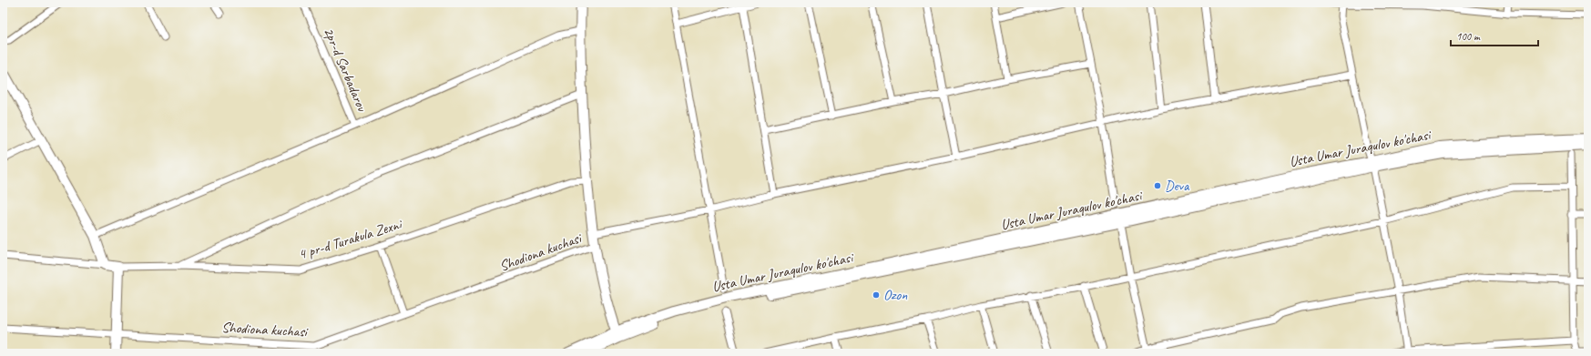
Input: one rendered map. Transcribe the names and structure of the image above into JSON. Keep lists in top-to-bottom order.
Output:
{
  "streets": {
    "main road": ["Usta Umar Juraqulov ko'chasi", "4 pr-d Turakula Zexni"],
    "street": ["2pr-d Sarbadarov", "Shodiona kuchasi"]
  },
  "places": ["Deva", "Ozon"],
  "scale_bar": "100 m"
}
